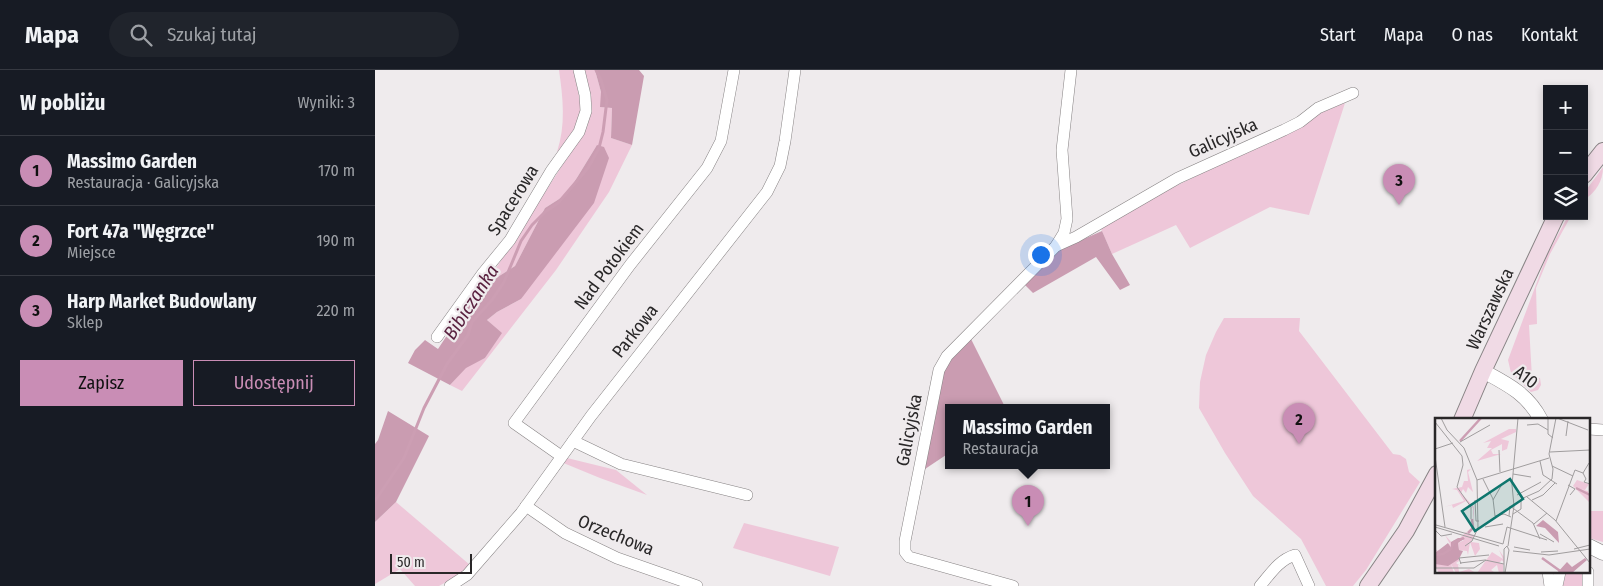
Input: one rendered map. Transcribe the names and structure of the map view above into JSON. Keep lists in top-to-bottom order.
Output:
{
  "streets": {
    "main road": ["Warszawska"],
    "street": [
      "Galicyjska",
      "Spacerowa",
      "Nad Potokiem",
      "Parkowa",
      "A10",
      "Orzechowa"
    ]
  },
  "crossings": [
    ["Nad Potokiem", "Parkowa"],
    ["Warszawska", "A10"],
    ["Parkowa", "Orzechowa"]
  ],
  "water": ["Bibiczanka"],
  "scale_bar": "50 m",
  "page": {
    "header": "Mapa",
    "search": "Szukaj tutaj",
    "nav": [
      "Start",
      "Mapa",
      "O nas",
      "Kontakt"
    ],
    "heading": ["W pobliżu", "Wyniki: 3"],
    "map_buttons": ["+", "−"],
    "list": [
      {
        "mark": "1",
        "name": "Massimo Garden",
        "note": "Restauracja · Galicyjska",
        "value": "170 m"
      },
      {
        "mark": "2",
        "name": "Fort 47a \"Węgrzce\"",
        "note": "Miejsce",
        "value": "190 m"
      },
      {
        "mark": "3",
        "name": "Harp Market Budowlany",
        "note": "Sklep",
        "value": "220 m"
      }
    ],
    "pins": ["3", "2", "1"],
    "buttons": ["Zapisz", "Udostępnij"],
    "popup": ["Massimo Garden", "Restauracja"],
    "scale": "50 m"
  }
}
